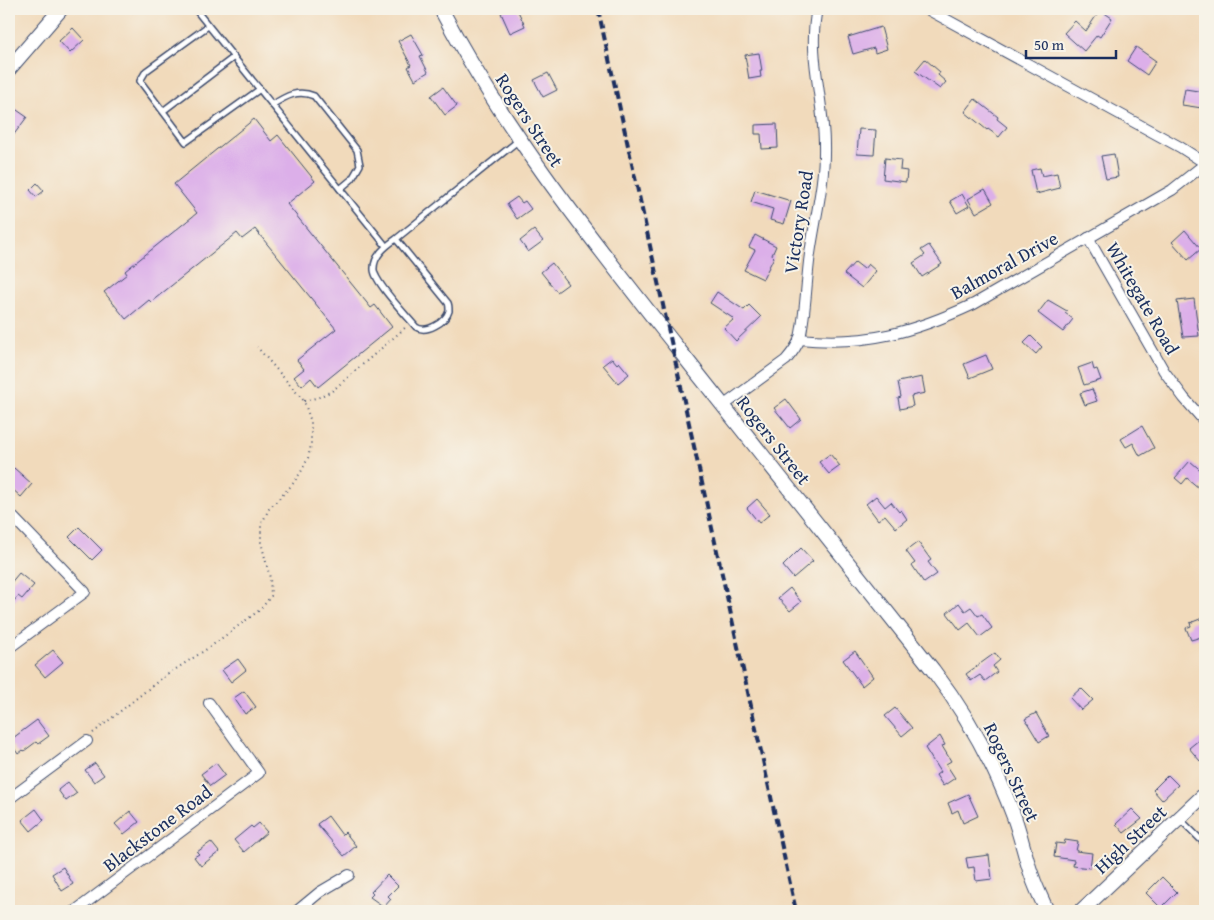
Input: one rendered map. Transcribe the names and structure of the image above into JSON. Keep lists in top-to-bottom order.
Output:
{
  "streets": {
    "main road": ["Rogers Street", "High Street"],
    "street": [
      "Victory Road",
      "Balmoral Drive",
      "Whitegate Road",
      "Blackstone Road"
    ]
  },
  "crossings": [
    ["Rogers Street", "Victory Road"],
    ["Victory Road", "Balmoral Drive"],
    ["Balmoral Drive", "Whitegate Road"]
  ],
  "scale_bar": "50 m"
}
